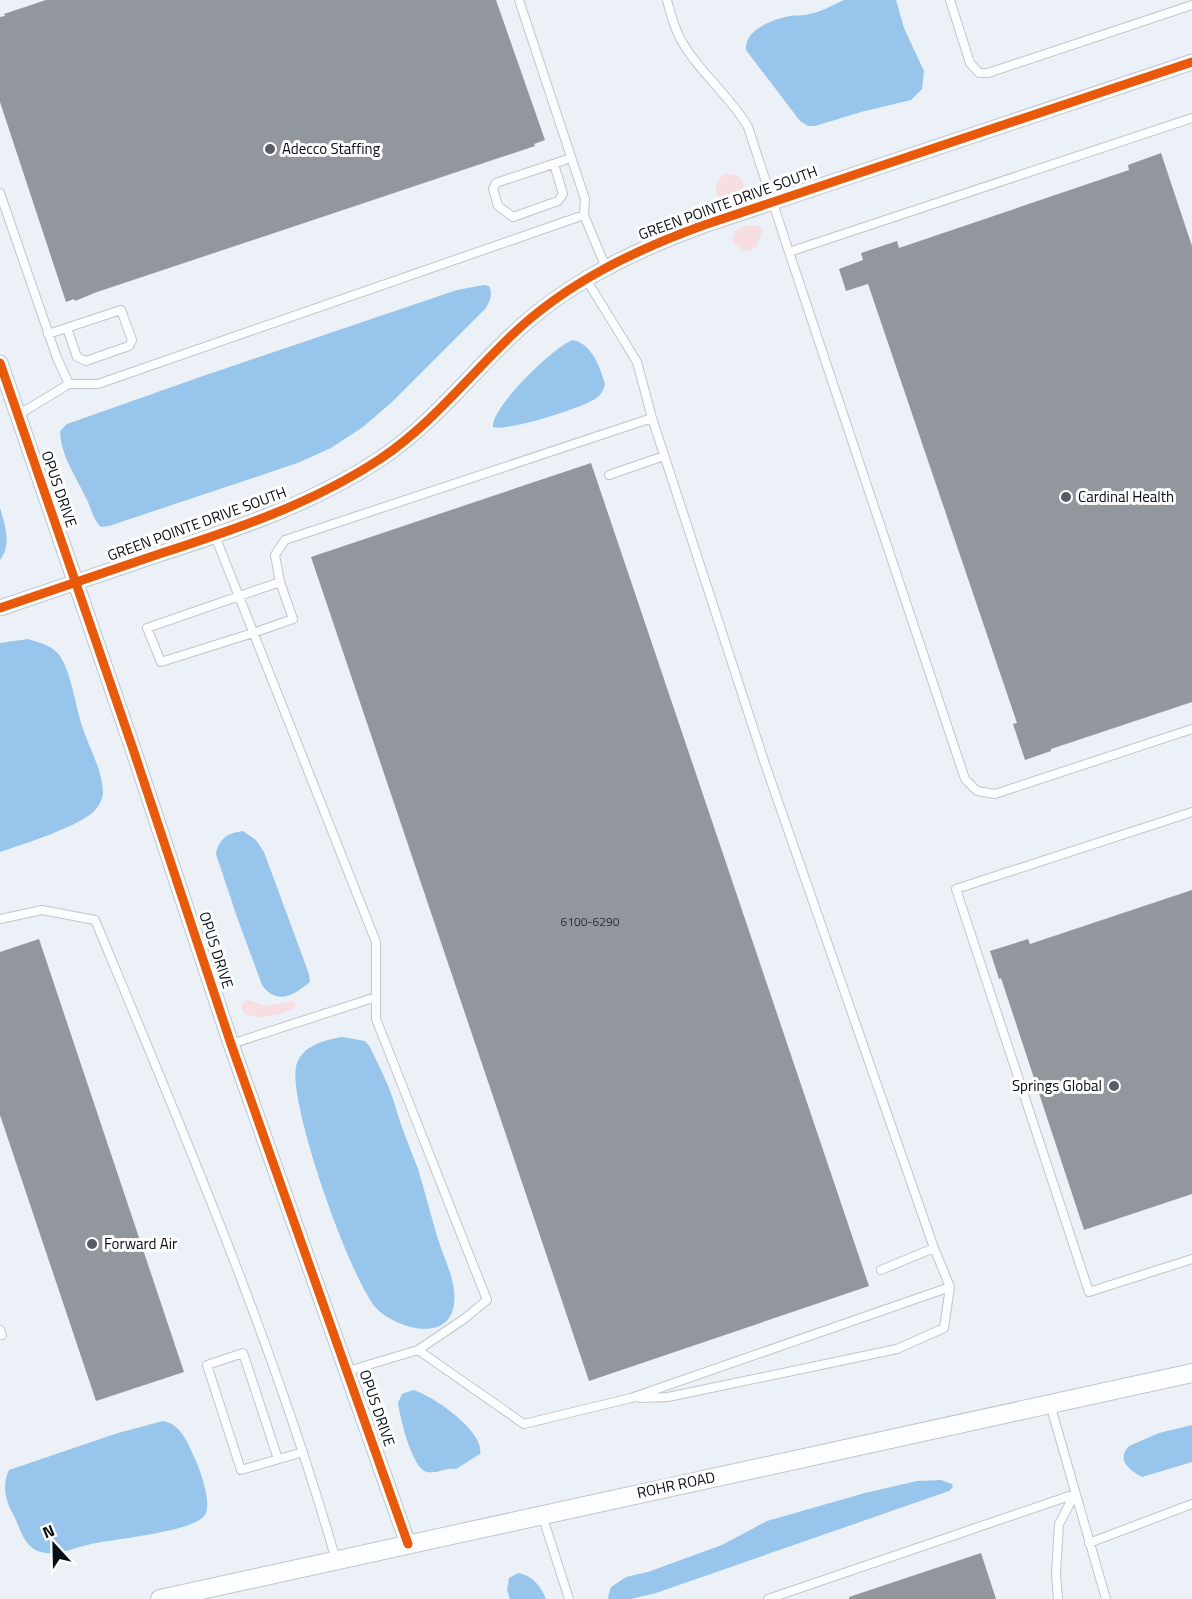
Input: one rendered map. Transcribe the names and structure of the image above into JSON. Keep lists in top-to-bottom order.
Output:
{
  "streets": {
    "street": ["GREEN POINTE DRIVE SOUTH", "OPUS DRIVE", "ROHR ROAD"]
  },
  "crossings": [
    ["GREEN POINTE DRIVE SOUTH", "OPUS DRIVE"],
    ["OPUS DRIVE", "ROHR ROAD"]
  ],
  "places": [
    "Adecco Staffing",
    "Cardinal Health",
    "Springs Global",
    "Forward Air"
  ],
  "house_numbers": ["6100-6290"],
  "north": "top"
}
